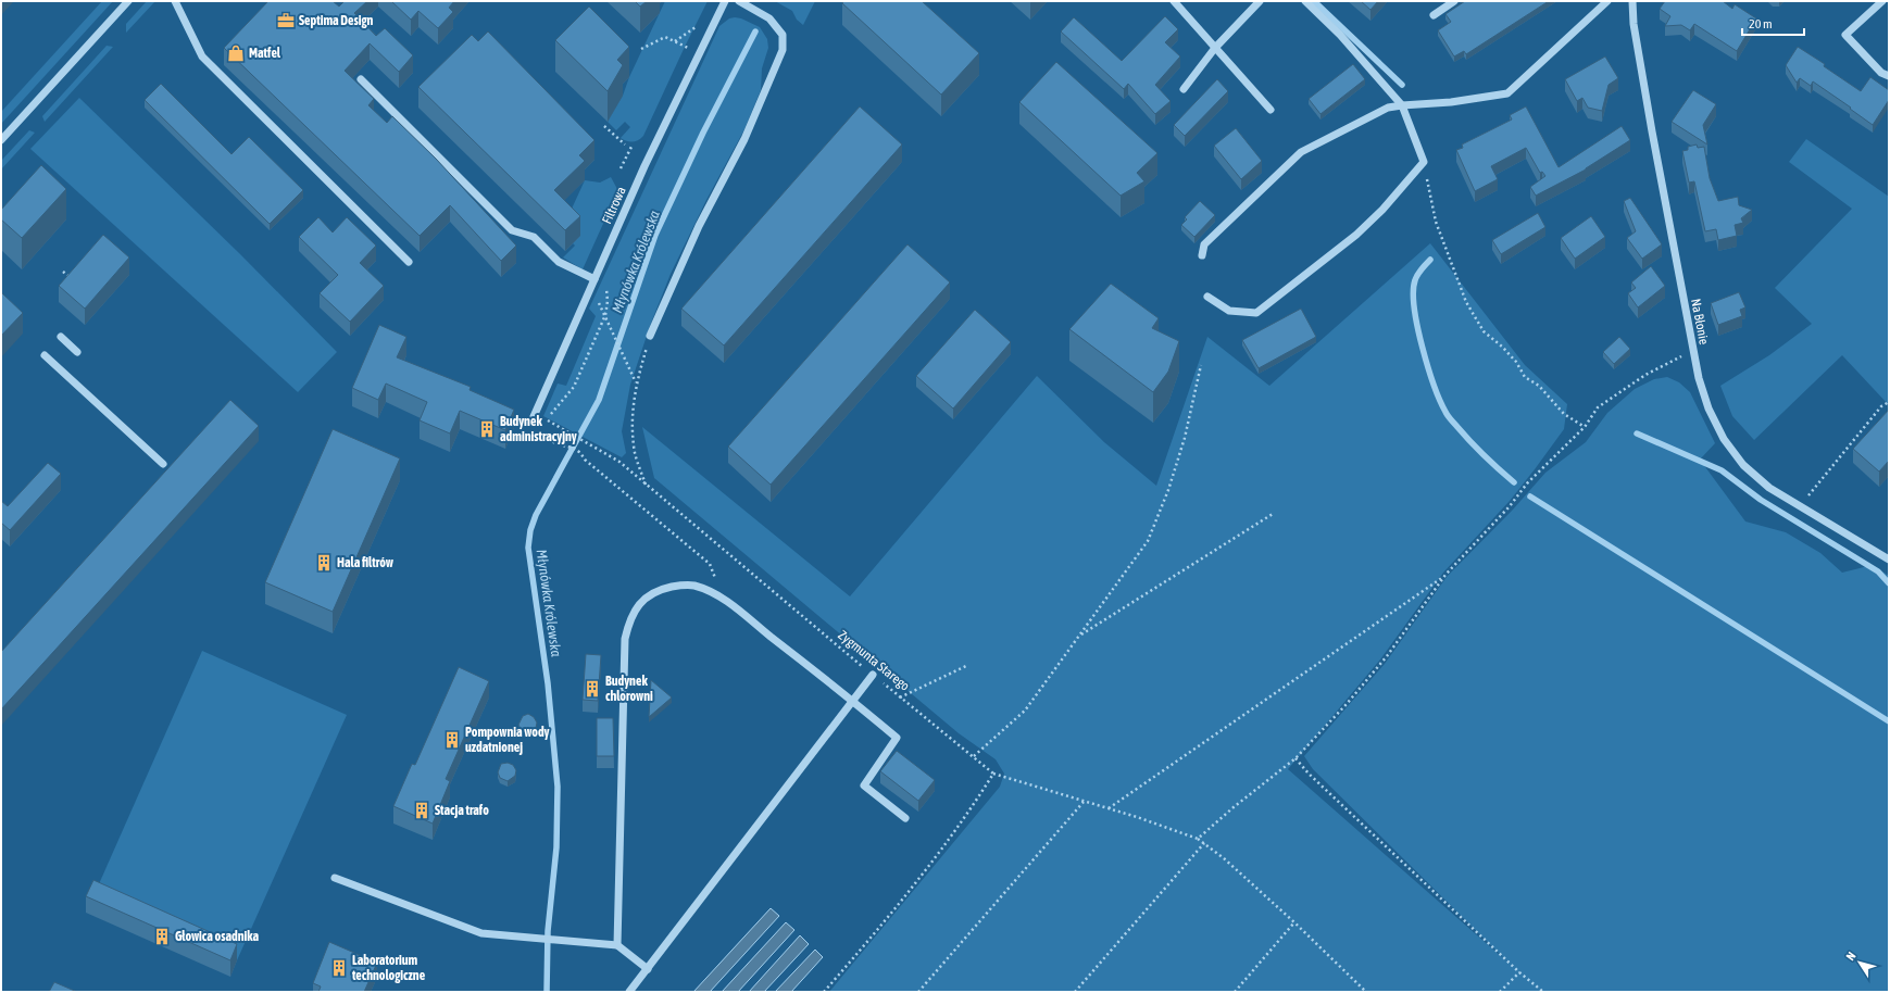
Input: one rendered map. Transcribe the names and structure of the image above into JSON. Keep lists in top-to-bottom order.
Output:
{
  "streets": {
    "street": ["Filtrowa", "Na Błonie"],
    "path": ["Zygmunta Starego"]
  },
  "crossings": [
    ["Filtrowa", "Zygmunta Starego"]
  ],
  "water": ["Młynówka Królewska"],
  "places": {
    "office": ["Septima Design"],
    "shop": ["Matfel"],
    "building": [
      "Budynek administracyjny",
      "Hala filtrów",
      "Budynek chlorowni",
      "Pompownia wody uzdatnionej",
      "Stacja trafo",
      "Głowica osadnika",
      "Laboratorium technologiczne"
    ]
  },
  "scale_bar": "20 m",
  "north": "top left"
}
